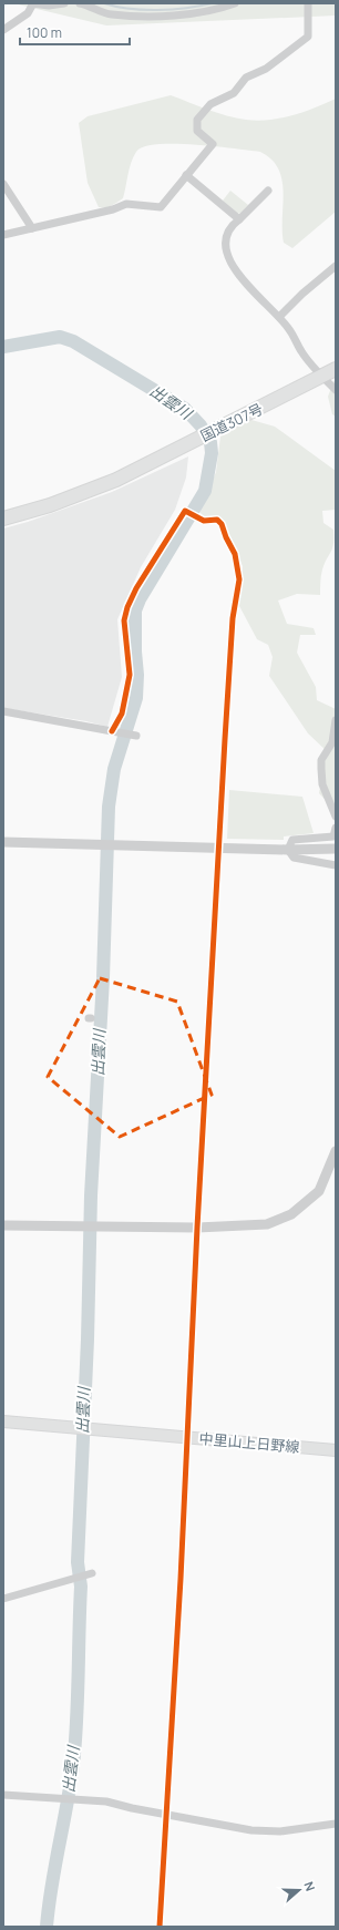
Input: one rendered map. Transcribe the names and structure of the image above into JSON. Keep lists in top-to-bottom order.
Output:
{
  "streets": {
    "highway": ["国道307号"],
    "main road": ["中里山上日野線"]
  },
  "water": ["出雲川"],
  "scale_bar": "100 m",
  "north": "right"
}
